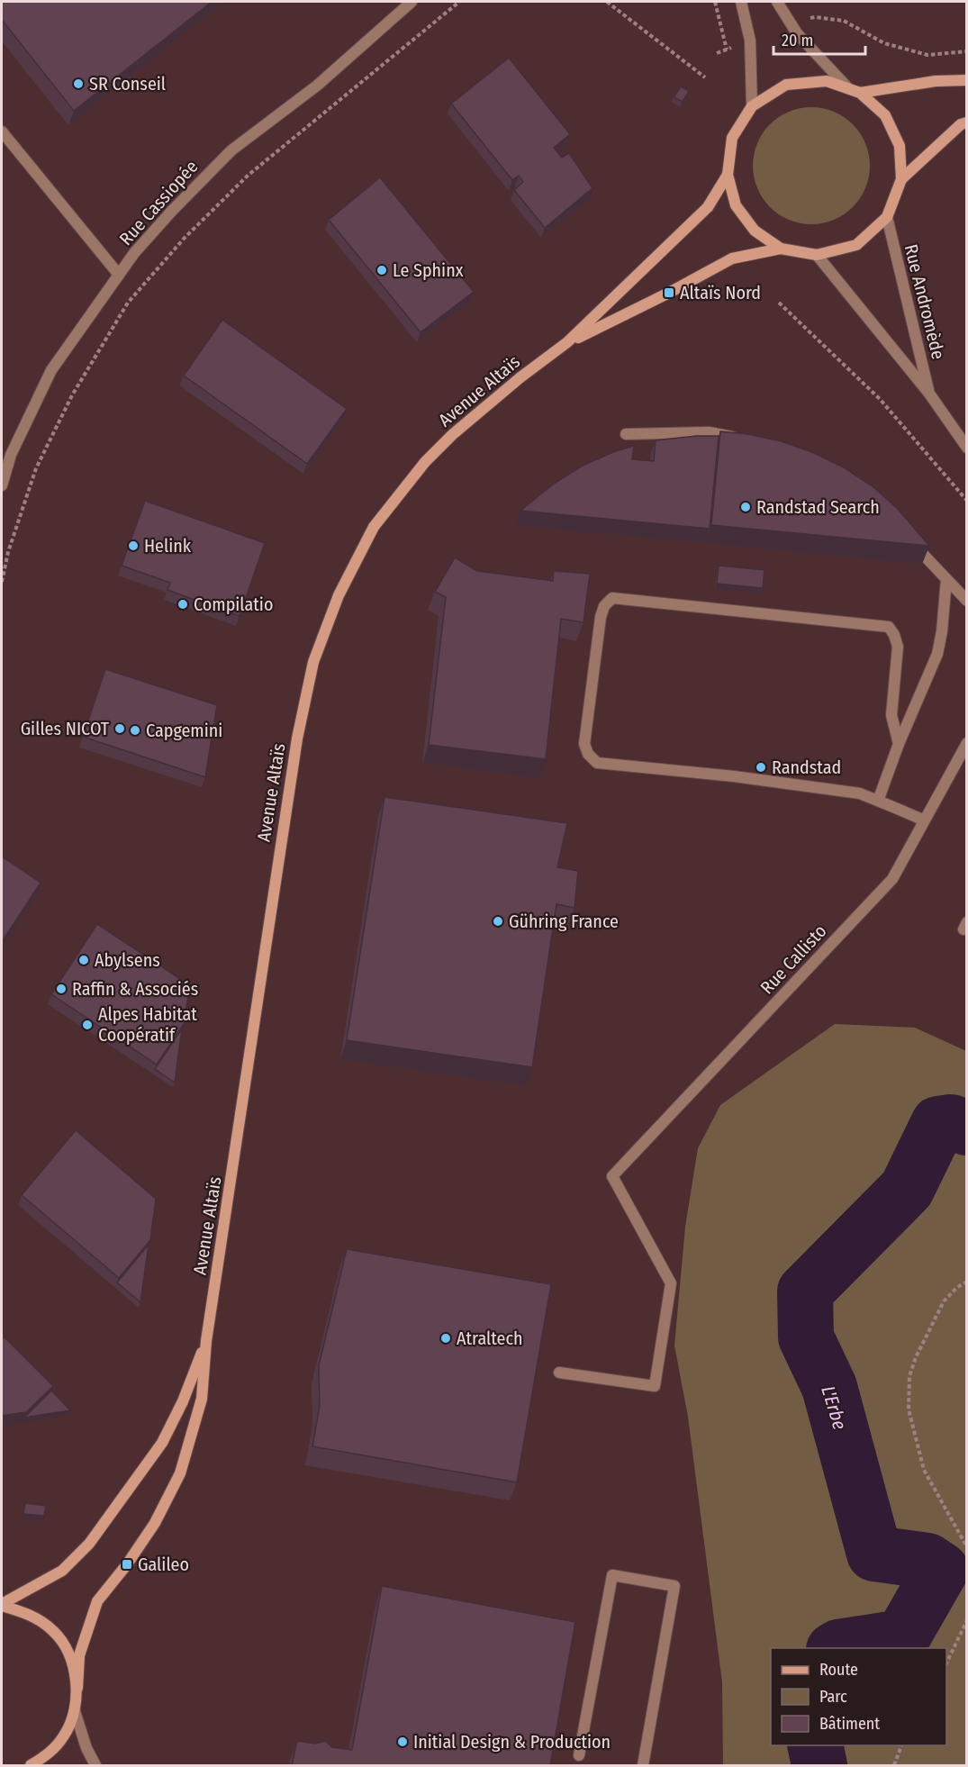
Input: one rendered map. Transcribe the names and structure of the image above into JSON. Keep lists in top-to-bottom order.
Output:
{
  "streets": {
    "street": [
      "Rue Cassiopée",
      "Rue Andromède",
      "Avenue Altaïs",
      "Rue Callisto"
    ]
  },
  "crossings": [
    ["Rue Andromède", "Avenue Altaïs"]
  ],
  "water": ["L'Erbe"],
  "places": {
    "other": [
      "SR Conseil",
      "Le Sphinx",
      "Randstad Search",
      "Helink",
      "Compilatio",
      "Gilles NICOT",
      "Capgemini",
      "Randstad",
      "Gühring France",
      "Abylsens",
      "Raffin & Associés",
      "Alpes Habitat Coopératif",
      "Atraltech",
      "Initial Design & Production"
    ],
    "transit": ["Altaïs Nord", "Galileo"]
  },
  "legend": ["Route", "Parc", "Bâtiment"],
  "scale_bar": "20 m"
}
